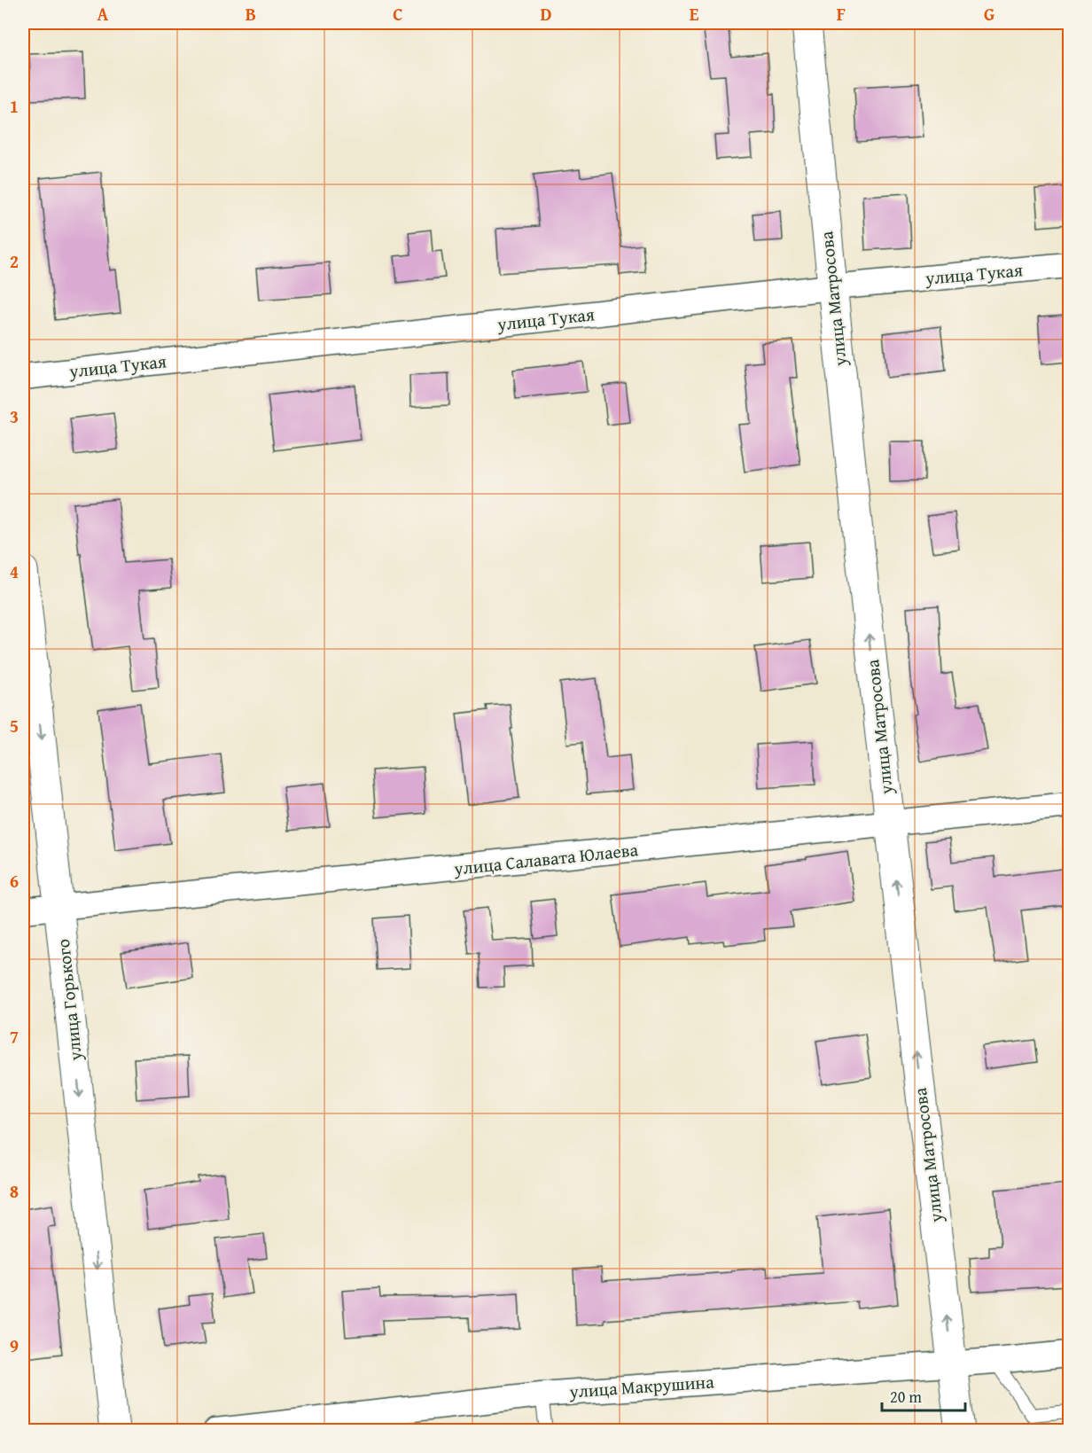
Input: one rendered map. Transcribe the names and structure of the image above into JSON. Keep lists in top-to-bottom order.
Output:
{
  "streets": {
    "street": [
      "улица Тукая",
      "улица Матросова",
      "улица Салавата Юлаева",
      "улица Горького",
      "улица Макрушина"
    ]
  },
  "crossings": [
    ["улица Тукая", "улица Матросова"],
    ["улица Матросова", "улица Салавата Юлаева"],
    ["улица Матросова", "улица Макрушина"],
    ["улица Салавата Юлаева", "улица Горького"]
  ],
  "one_way": ["улица Матросова", "улица Горького"],
  "scale_bar": "20 m",
  "grid": {
    "columns": [
      "A",
      "B",
      "C",
      "D",
      "E",
      "F",
      "G"
    ],
    "rows": [
      "1",
      "2",
      "3",
      "4",
      "5",
      "6",
      "7",
      "8",
      "9"
    ]
  }
}
